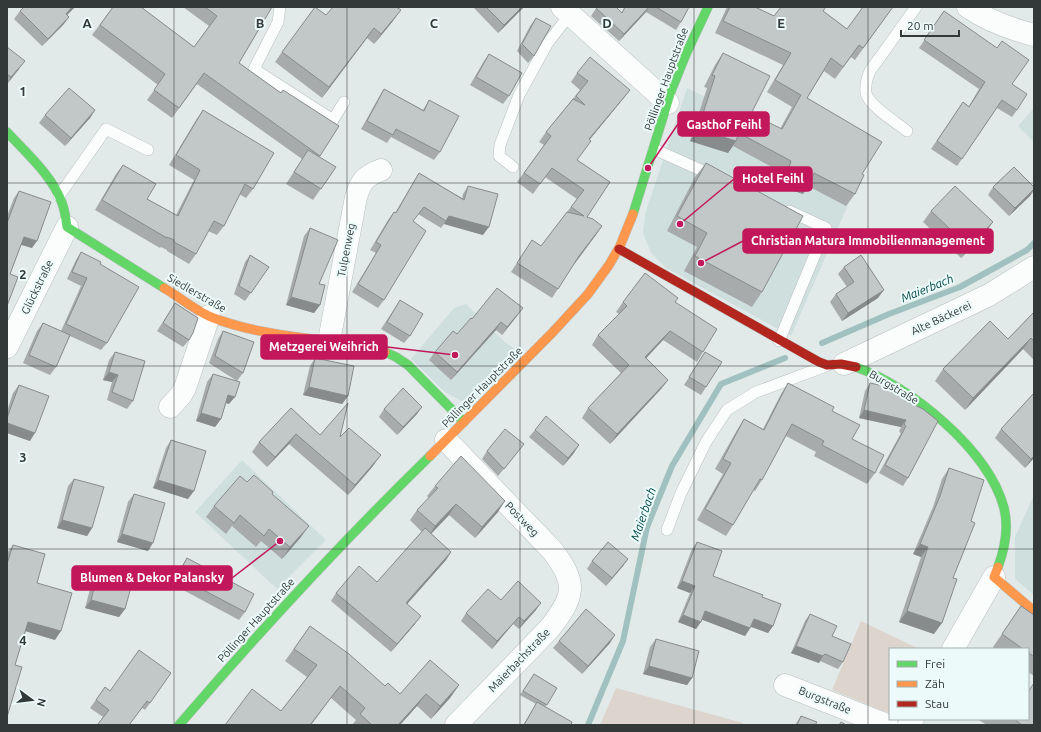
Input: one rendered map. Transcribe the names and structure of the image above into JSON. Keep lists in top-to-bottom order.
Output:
{
  "streets": {
    "street": [
      "Pöllinger Hauptstraße",
      "Tulpenweg",
      "Glückstraße",
      "Siedlerstraße",
      "Alte Bäckerei",
      "Burgstraße",
      "Postweg",
      "Maierbachstraße"
    ]
  },
  "crossings": [
    ["Pöllinger Hauptstraße", "Siedlerstraße"],
    ["Pöllinger Hauptstraße", "Burgstraße"],
    ["Pöllinger Hauptstraße", "Postweg"],
    ["Tulpenweg", "Siedlerstraße"],
    ["Glückstraße", "Siedlerstraße"],
    ["Alte Bäckerei", "Burgstraße"],
    ["Postweg", "Maierbachstraße"]
  ],
  "water": ["Maierbach"],
  "places": [
    "Gasthof Feihl",
    "Hotel Feihl",
    "Christian Matura Immobilienmanagement",
    "Metzgerei Weihrich",
    "Blumen & Dekor Palansky"
  ],
  "legend": ["Frei", "Zäh", "Stau"],
  "scale_bar": "20 m",
  "north": "right",
  "grid": {
    "columns": [
      "A",
      "B",
      "C",
      "D",
      "E"
    ],
    "rows": [
      "1",
      "2",
      "3",
      "4"
    ]
  }
}
